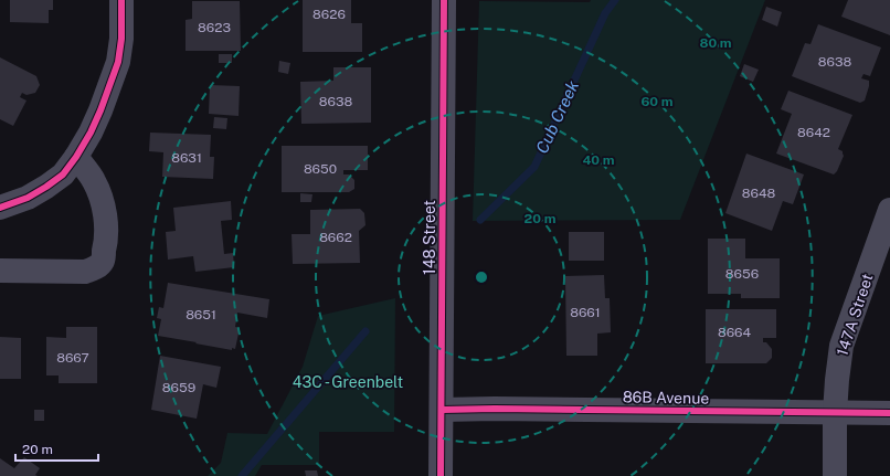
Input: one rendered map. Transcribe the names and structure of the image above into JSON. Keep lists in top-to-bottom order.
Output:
{
  "streets": {
    "street": ["148 Street", "147A Street", "86B Avenue"]
  },
  "crossings": [
    ["148 Street", "86B Avenue"],
    ["147A Street", "86B Avenue"]
  ],
  "water": ["Cub Creek"],
  "parks": ["43C - Greenbelt"],
  "house_numbers": [
    "8626",
    "8623",
    "8638",
    "8638",
    "8642",
    "8631",
    "8650",
    "8648",
    "8662",
    "8656",
    "8661",
    "8651",
    "8664",
    "8667",
    "8659"
  ],
  "scale_bar": "20 m",
  "rings": [
    "80 m",
    "60 m",
    "40 m",
    "20 m"
  ]
}
